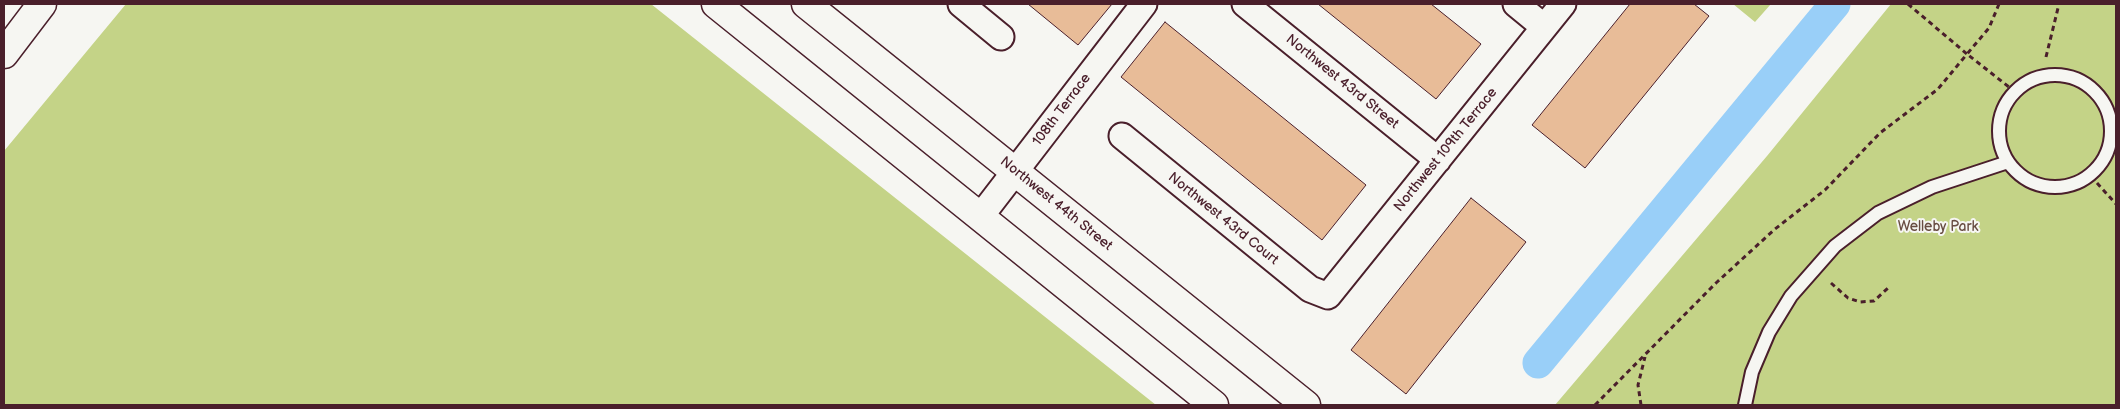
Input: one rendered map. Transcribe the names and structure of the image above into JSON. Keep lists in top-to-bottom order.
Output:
{
  "streets": {
    "street": [
      "Northwest 43rd Street",
      "108th Terrace",
      "Northwest 109th Terrace",
      "Northwest 44th Street",
      "Northwest 43rd Court"
    ]
  },
  "crossings": [
    ["Northwest 43rd Street", "Northwest 109th Terrace"],
    ["108th Terrace", "Northwest 44th Street"],
    ["Northwest 109th Terrace", "Northwest 43rd Court"]
  ],
  "parks": ["Welleby Park"]
}
